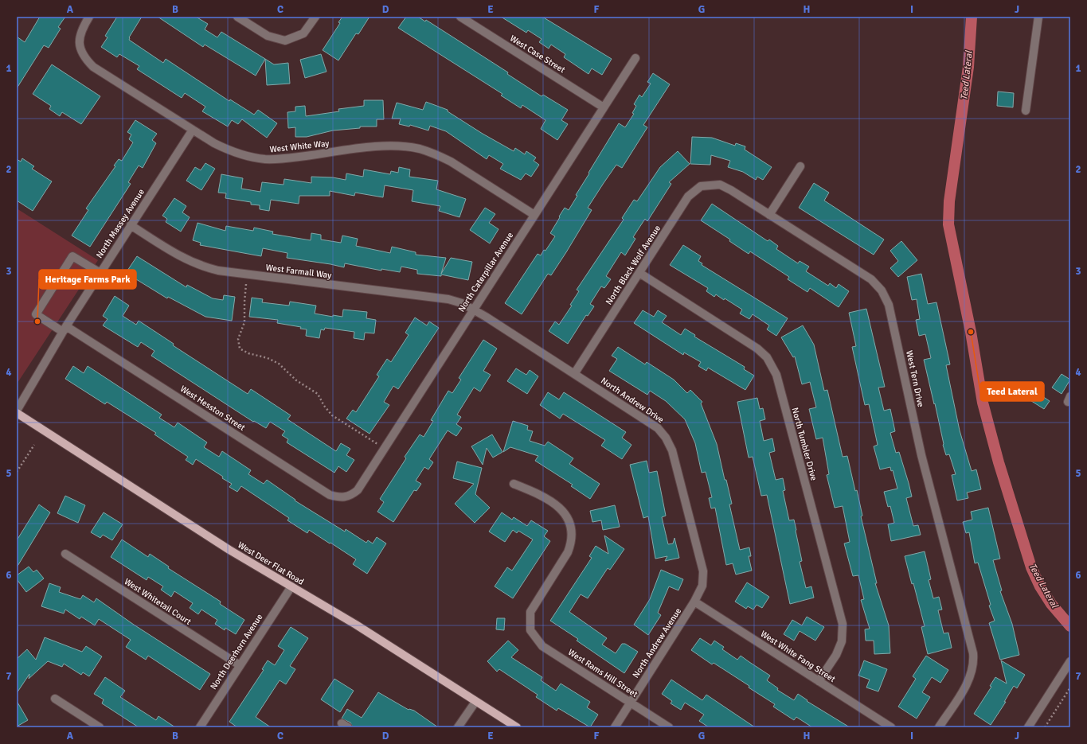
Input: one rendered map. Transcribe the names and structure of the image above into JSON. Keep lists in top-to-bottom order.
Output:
{
  "streets": {
    "main road": ["West Deer Flat Road"],
    "street": [
      "West Case Street",
      "West White Way",
      "North Massey Avenue",
      "North Black Wolf Avenue",
      "West Farmall Way",
      "North Caterpillar Avenue",
      "West Tern Drive",
      "North Andrew Drive",
      "West Hesston Street",
      "North Tumbler Drive",
      "West Whitetail Court",
      "North Andrew Avenue",
      "North Deerhorn Avenue",
      "West White Fang Street",
      "West Rams Hill Street"
    ]
  },
  "crossings": [
    ["West Case Street", "North Caterpillar Avenue"],
    ["West White Way", "North Massey Avenue"],
    ["West White Way", "North Caterpillar Avenue"],
    ["North Massey Avenue", "West Farmall Way"],
    ["North Massey Avenue", "West Hesston Street"],
    ["North Massey Avenue", "West Deer Flat Road"],
    ["North Black Wolf Avenue", "West Tern Drive"],
    ["North Black Wolf Avenue", "North Andrew Drive"],
    ["North Black Wolf Avenue", "North Tumbler Drive"],
    ["West Farmall Way", "North Caterpillar Avenue"],
    ["West Farmall Way", "North Andrew Drive"],
    ["North Caterpillar Avenue", "North Andrew Drive"],
    ["North Caterpillar Avenue", "West Hesston Street"],
    ["North Andrew Drive", "North Andrew Avenue"],
    ["North Andrew Drive", "West White Fang Street"],
    ["North Tumbler Drive", "West White Fang Street"],
    ["West Deer Flat Road", "North Deerhorn Avenue"],
    ["West Whitetail Court", "North Deerhorn Avenue"],
    ["North Andrew Avenue", "West White Fang Street"],
    ["North Andrew Avenue", "West Rams Hill Street"]
  ],
  "water": ["Teed Lateral"],
  "places": ["Heritage Farms Park", "Teed Lateral"],
  "grid": {
    "columns": [
      "A",
      "B",
      "C",
      "D",
      "E",
      "F",
      "G",
      "H",
      "I",
      "J"
    ],
    "rows": [
      "1",
      "2",
      "3",
      "4",
      "5",
      "6",
      "7"
    ]
  }
}
